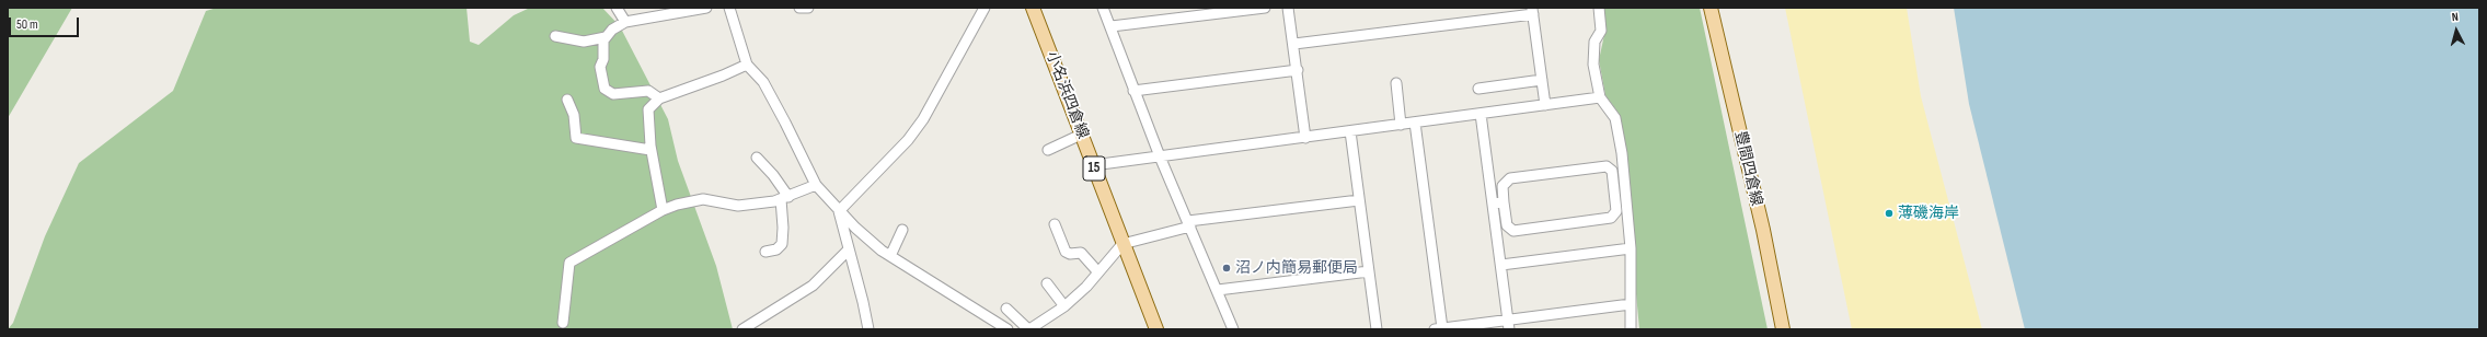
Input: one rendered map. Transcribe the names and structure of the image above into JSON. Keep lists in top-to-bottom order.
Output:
{
  "streets": {
    "main road": ["小名浜四倉線", "15", "豊間四倉線"]
  },
  "places": ["薄磯海岸", "沼ノ内簡易郵便局"],
  "scale_bar": "50 m",
  "north": "top"
}
